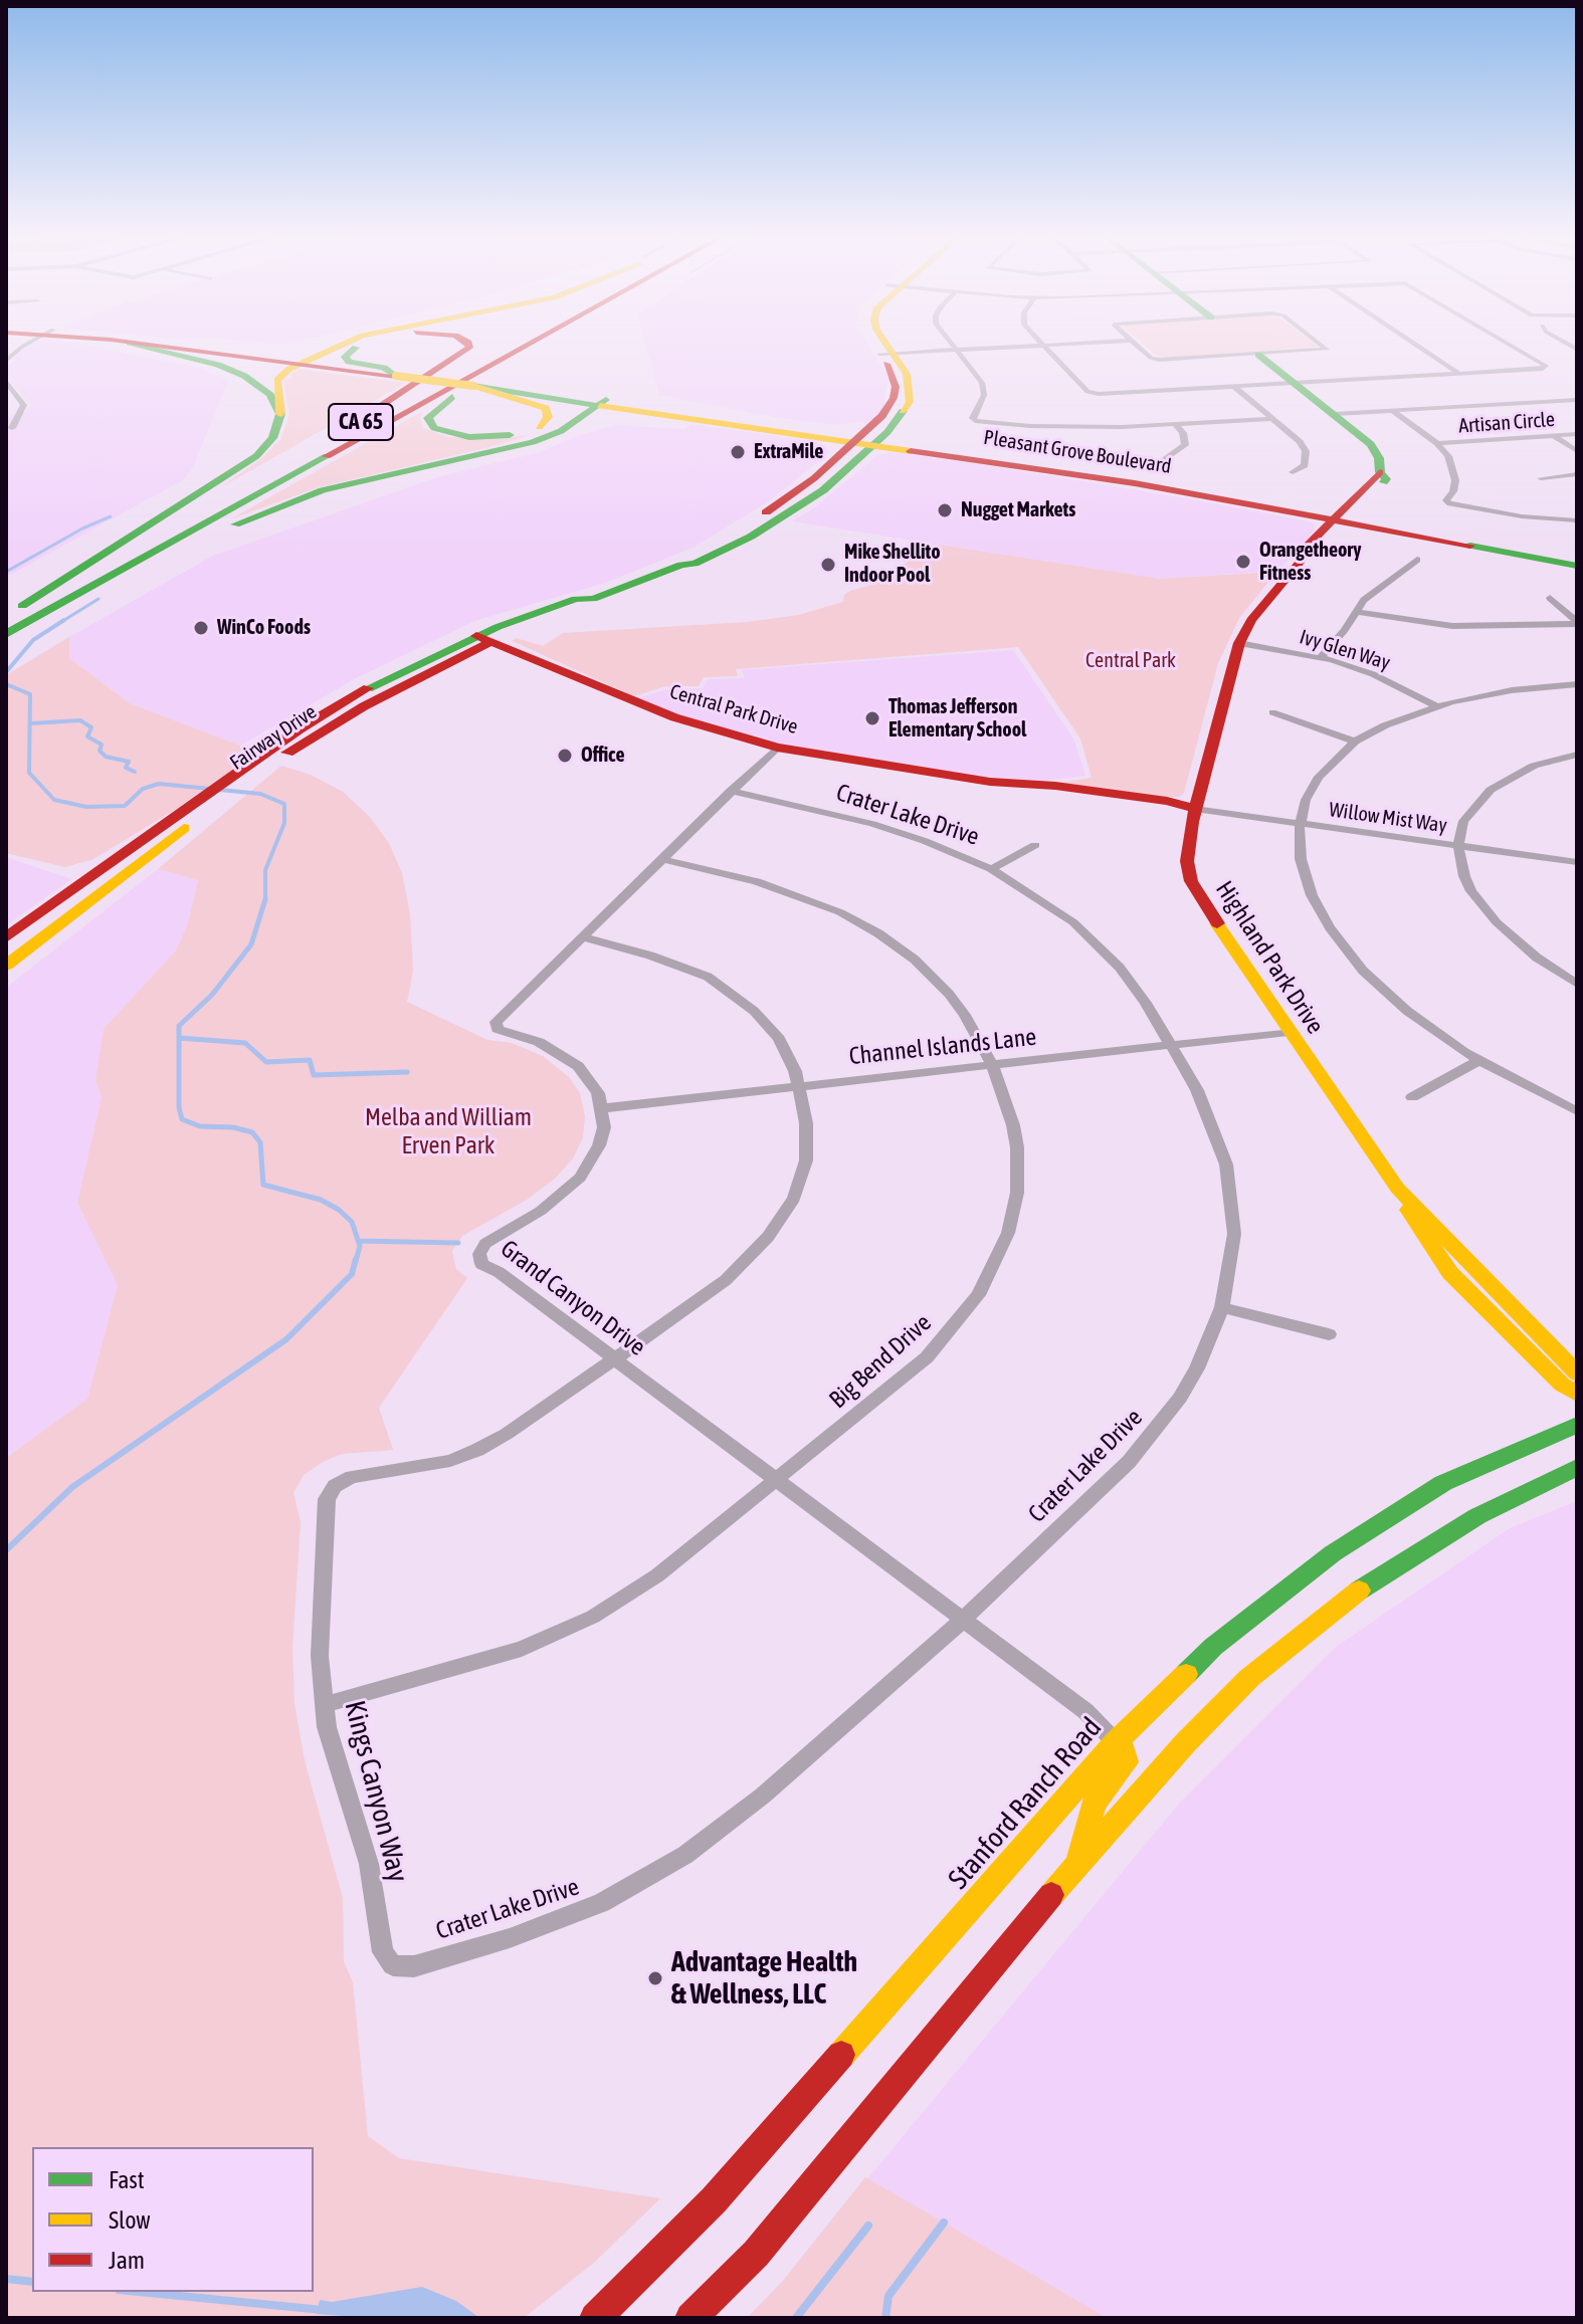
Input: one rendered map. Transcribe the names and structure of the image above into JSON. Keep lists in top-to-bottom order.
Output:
{
  "streets": {
    "main road": [
      "CA 65",
      "Pleasant Grove Boulevard",
      "Central Park Drive",
      "Fairway Drive",
      "Highland Park Drive",
      "Stanford Ranch Road"
    ],
    "street": [
      "Artisan Circle",
      "Ivy Glen Way",
      "Crater Lake Drive",
      "Willow Mist Way",
      "Channel Islands Lane",
      "Grand Canyon Drive",
      "Big Bend Drive",
      "Kings Canyon Way"
    ]
  },
  "crossings": [
    ["Artisan Circle", "Highland Park Drive"],
    ["Pleasant Grove Boulevard", "Fairway Drive"],
    ["Pleasant Grove Boulevard", "Highland Park Drive"],
    ["Ivy Glen Way", "Highland Park Drive"],
    ["Central Park Drive", "Fairway Drive"],
    ["Central Park Drive", "Willow Mist Way"],
    ["Central Park Drive", "Highland Park Drive"],
    ["Crater Lake Drive", "Channel Islands Lane"],
    ["Crater Lake Drive", "Grand Canyon Drive"],
    ["Crater Lake Drive", "Kings Canyon Way"],
    ["Willow Mist Way", "Highland Park Drive"],
    ["Highland Park Drive", "Channel Islands Lane"],
    ["Channel Islands Lane", "Grand Canyon Drive"],
    ["Channel Islands Lane", "Big Bend Drive"],
    ["Grand Canyon Drive", "Big Bend Drive"],
    ["Grand Canyon Drive", "Kings Canyon Way"],
    ["Grand Canyon Drive", "Stanford Ranch Road"],
    ["Big Bend Drive", "Kings Canyon Way"]
  ],
  "parks": ["Central Park", "Melba and William Erven Park"],
  "places": [
    "ExtraMile",
    "Nugget Markets",
    "Orangetheory Fitness",
    "Mike Shellito Indoor Pool",
    "WinCo Foods",
    "Thomas Jefferson Elementary School",
    "Office",
    "Advantage Health & Wellness, LLC"
  ],
  "legend": ["Fast", "Slow", "Jam"]
}
